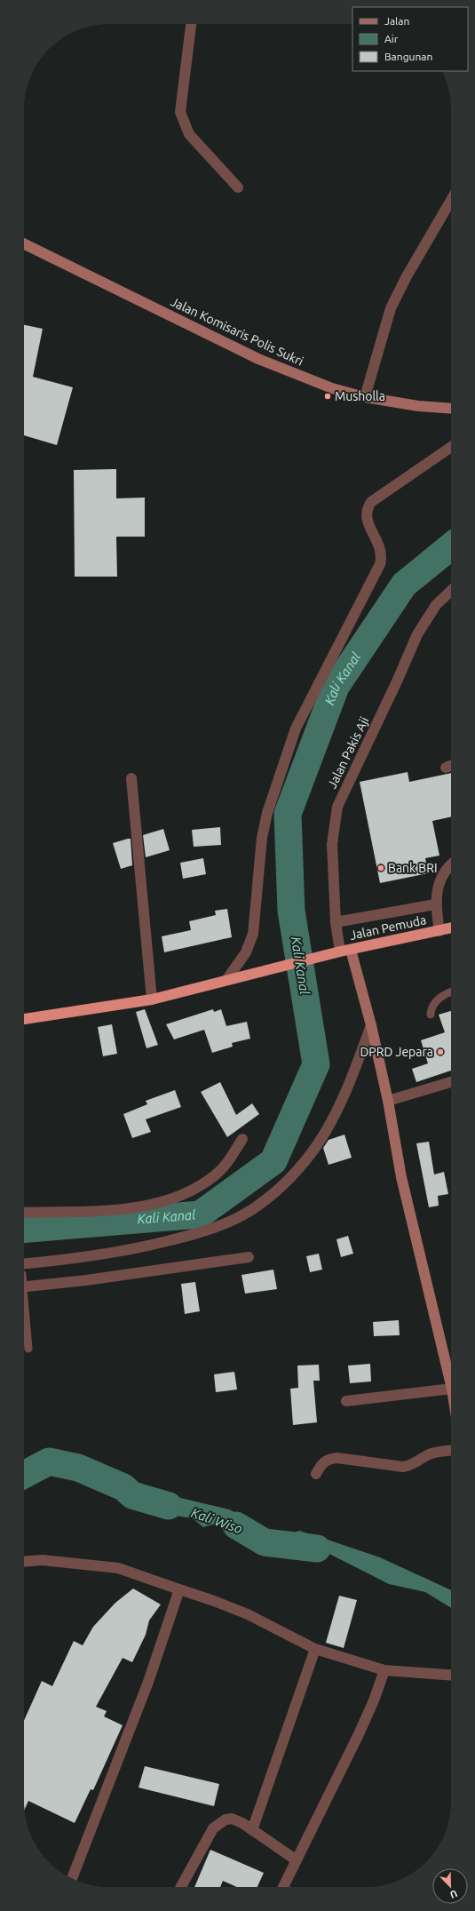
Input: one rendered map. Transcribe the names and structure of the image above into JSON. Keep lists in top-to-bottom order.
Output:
{
  "streets": {
    "highway": ["Jalan Pemuda"],
    "main road": ["Jalan Komisaris Polis Sukri"],
    "street": ["Jalan Pakis Aji"]
  },
  "crossings": [
    ["Jalan Pakis Aji", "Jalan Pemuda"]
  ],
  "water": ["Kali Kanal", "Kali Wiso"],
  "places": ["Musholla", "Bank BRI", "DPRD Jepara"],
  "legend": ["Jalan", "Air", "Bangunan"],
  "north": "bottom right"
}
